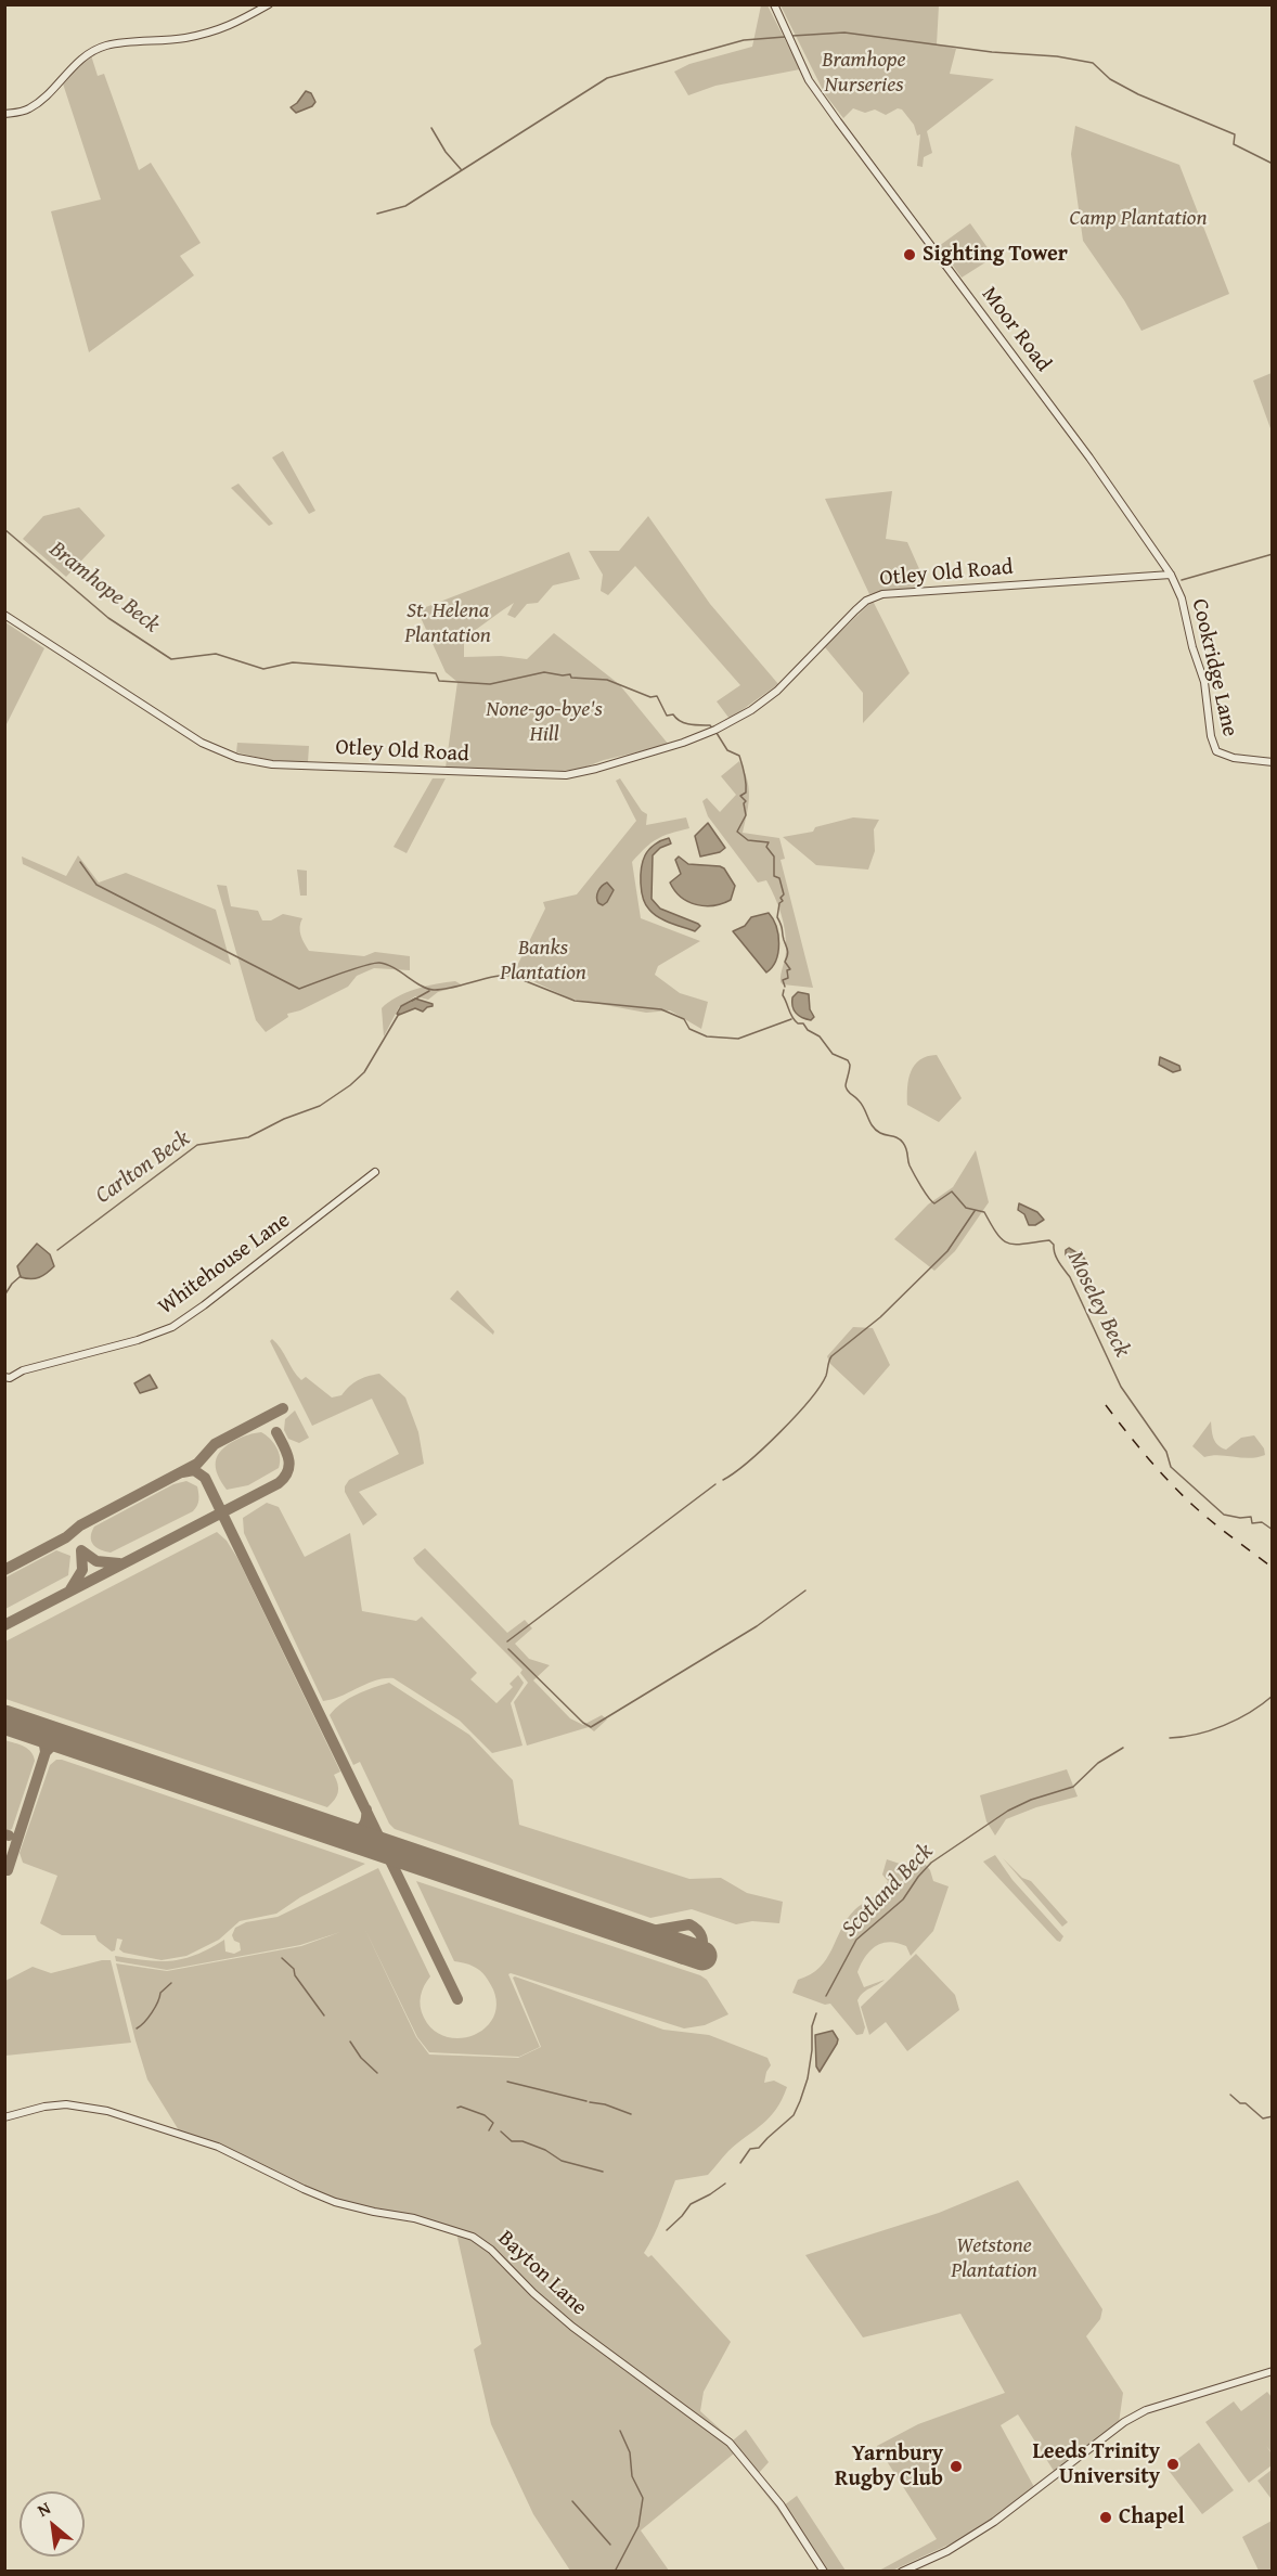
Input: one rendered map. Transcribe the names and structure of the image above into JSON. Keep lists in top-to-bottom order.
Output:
{
  "streets": {
    "street": [
      "Moor Road",
      "Otley Old Road",
      "Cookridge Lane",
      "Whitehouse Lane",
      "Bayton Lane"
    ]
  },
  "crossings": [
    ["Moor Road", "Otley Old Road"],
    ["Moor Road", "Cookridge Lane"],
    ["Otley Old Road", "Cookridge Lane"]
  ],
  "water": [
    "Bramhope Beck",
    "Carlton Beck",
    "Moseley Beck",
    "Scotland Beck"
  ],
  "parks": [
    "Bramhope Nurseries",
    "Camp Plantation",
    "St. Helena Plantation",
    "None-go-bye's Hill",
    "Banks Plantation",
    "Wetstone Plantation"
  ],
  "places": [
    "Sighting Tower",
    "Leeds Trinity University",
    "Yarnbury Rugby Club",
    "Chapel"
  ],
  "north": "top left"
}
